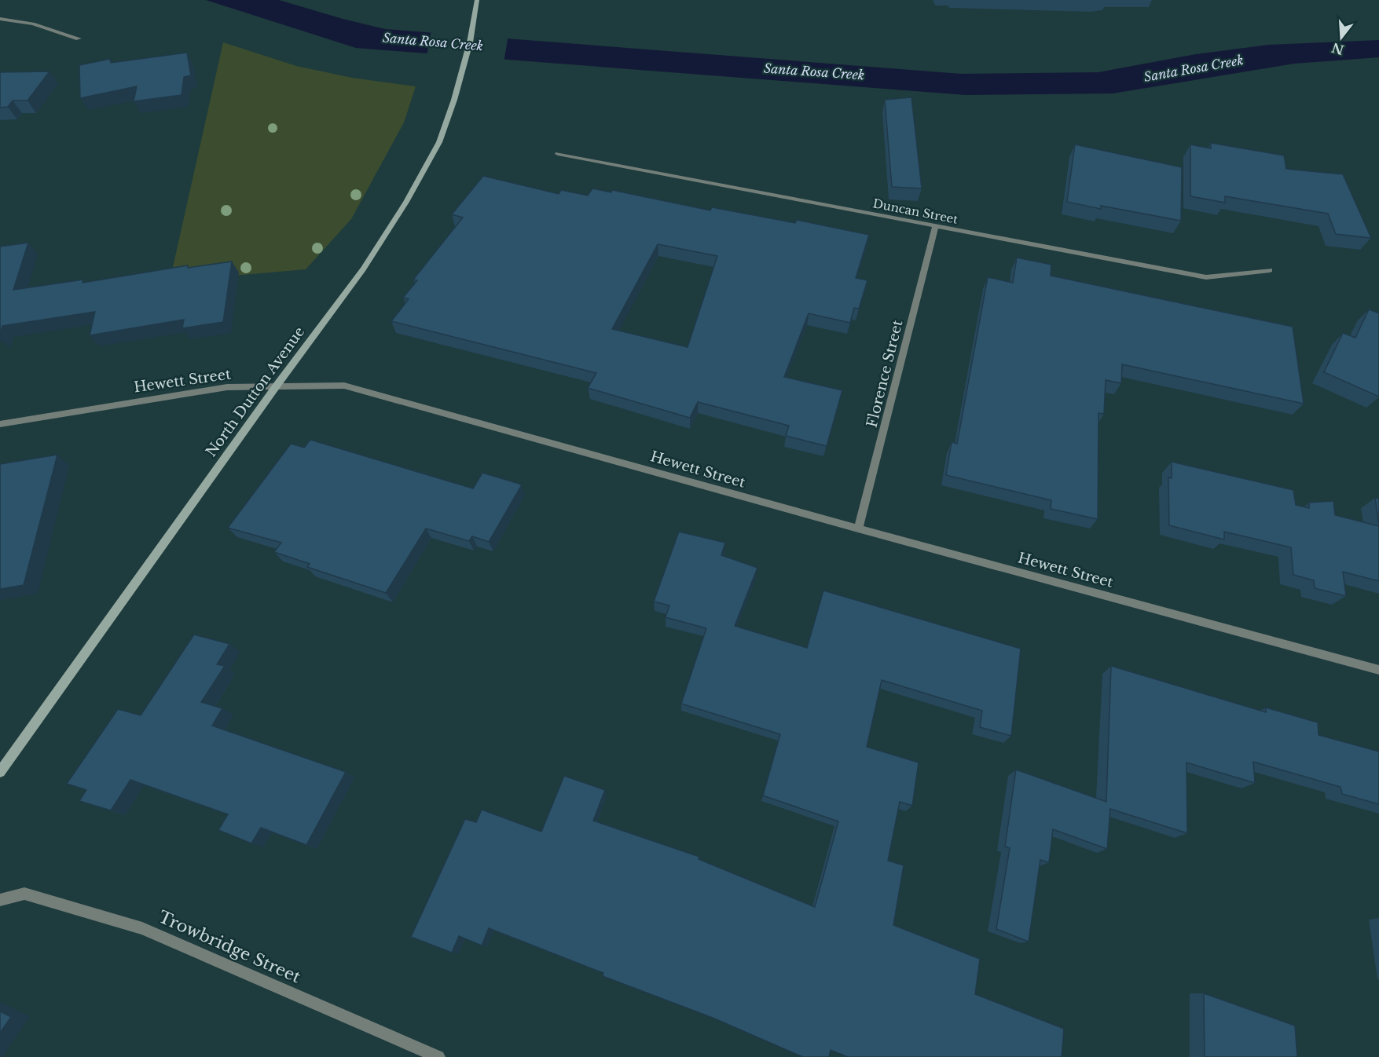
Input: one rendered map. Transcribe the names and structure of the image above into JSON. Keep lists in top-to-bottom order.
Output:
{
  "streets": {
    "main road": ["North Dutton Avenue"],
    "street": [
      "Duncan Street",
      "Florence Street",
      "Hewett Street",
      "Trowbridge Street"
    ]
  },
  "crossings": [
    ["Duncan Street", "Florence Street"],
    ["Florence Street", "Hewett Street"],
    ["Hewett Street", "North Dutton Avenue"]
  ],
  "water": ["Santa Rosa Creek"],
  "north": "bottom"
}
